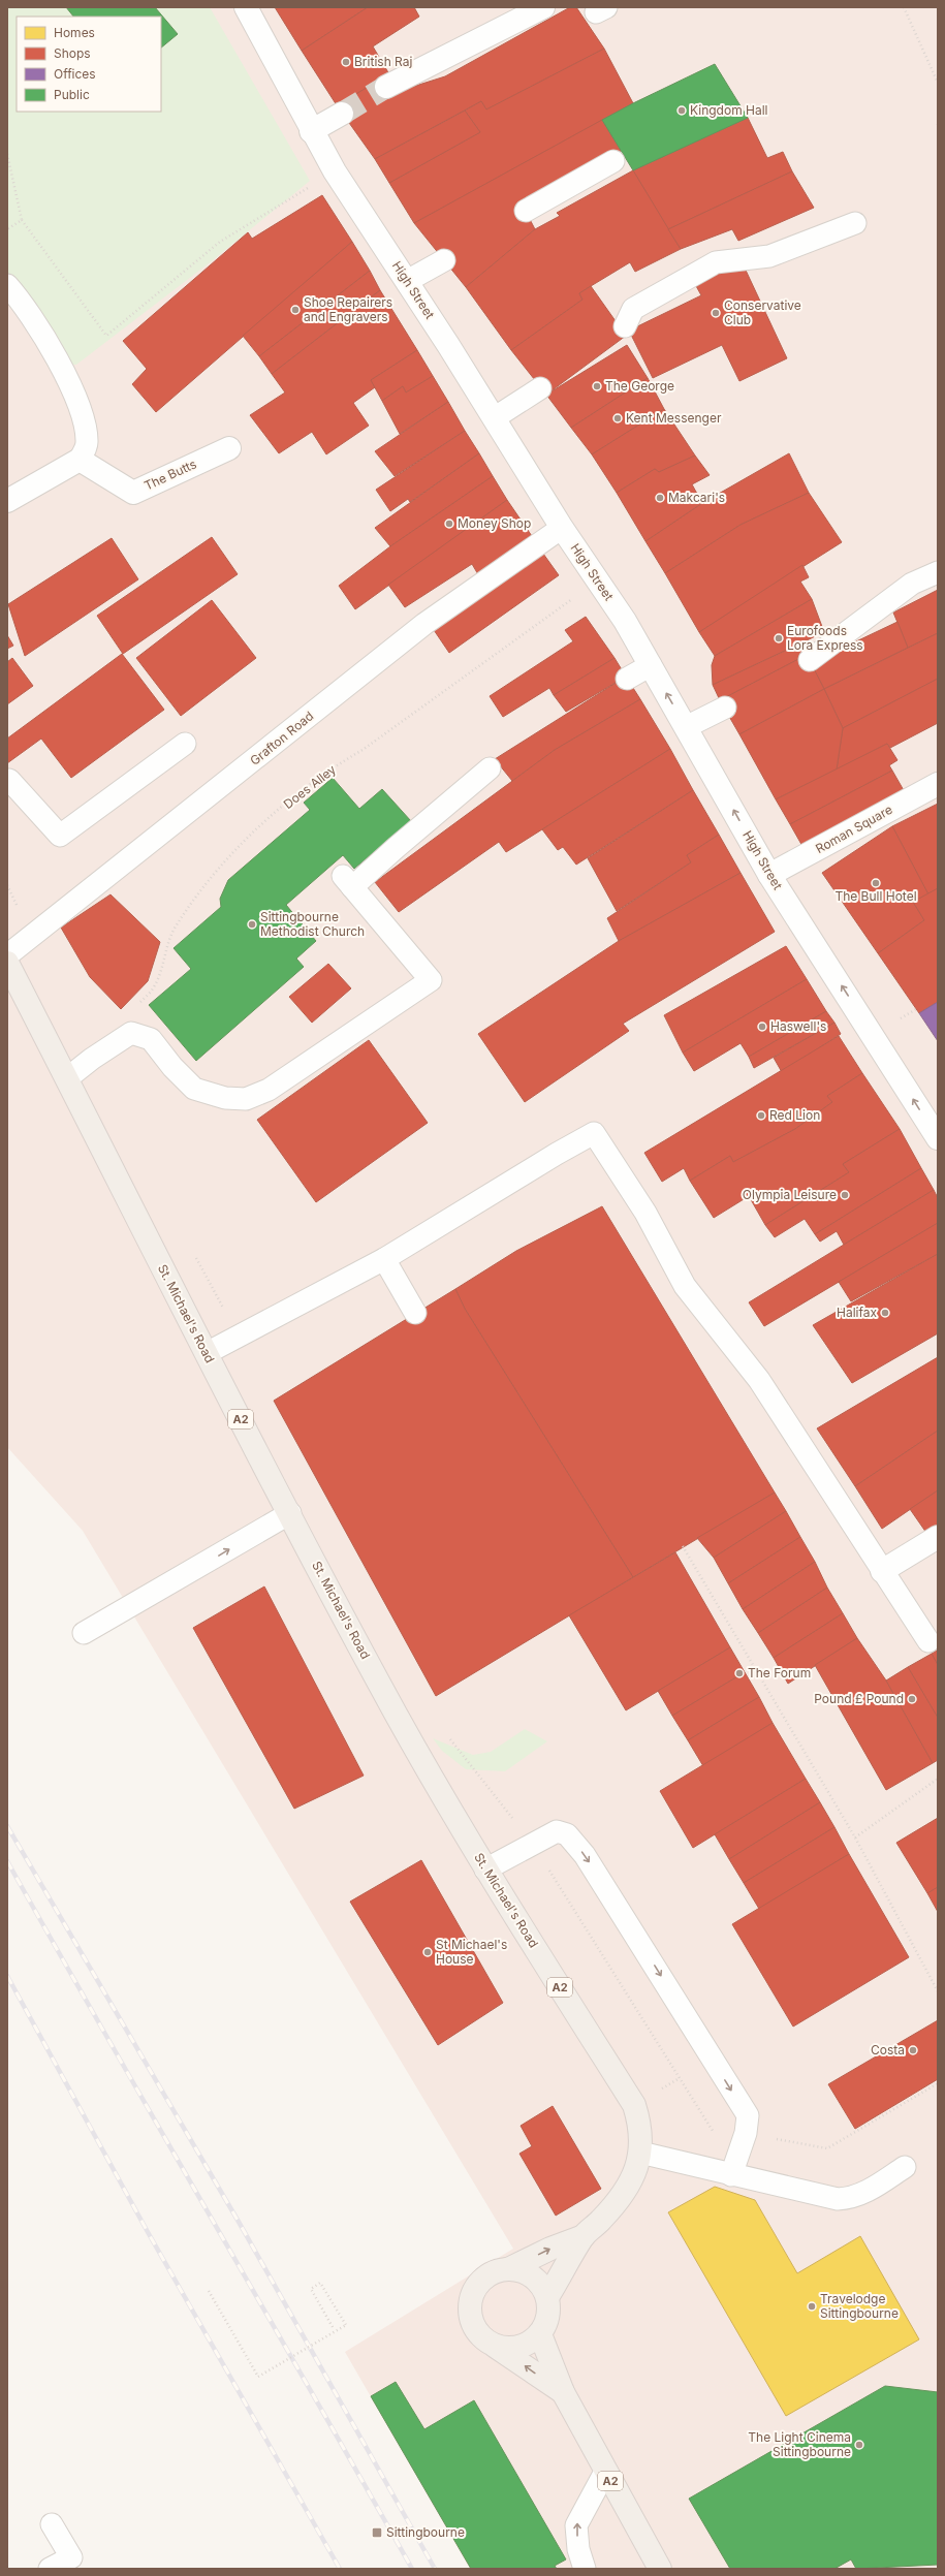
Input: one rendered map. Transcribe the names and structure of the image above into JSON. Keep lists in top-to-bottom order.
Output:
{
  "streets": {
    "main road": ["St. Michael's Road", "A2"],
    "street": ["High Street", "The Butts", "Roman Square"],
    "lane": ["Grafton Road"],
    "path": ["Does Alley"]
  },
  "crossings": [
    ["High Street", "Grafton Road"],
    ["High Street", "Does Alley"],
    ["High Street", "Roman Square"],
    ["St. Michael's Road", "A2"]
  ],
  "one_way": ["High Street"],
  "places": {
    "other": [
      "British Raj",
      "Kingdom Hall",
      "Shoe Repairers and Engravers",
      "Conservative Club",
      "The George",
      "Kent Messenger",
      "Makcari's",
      "Money Shop",
      "Eurofoods Lora Express",
      "The Bull Hotel",
      "Sittingbourne Methodist Church",
      "Haswell's",
      "Red Lion",
      "Olympia Leisure",
      "Halifax",
      "The Forum",
      "Pound £ Pound",
      "St Michael's House",
      "Costa",
      "Travelodge Sittingbourne",
      "The Light Cinema Sittingbourne"
    ],
    "transit": ["Sittingbourne"]
  },
  "legend": [
    "Homes",
    "Shops",
    "Offices",
    "Public"
  ]
}
